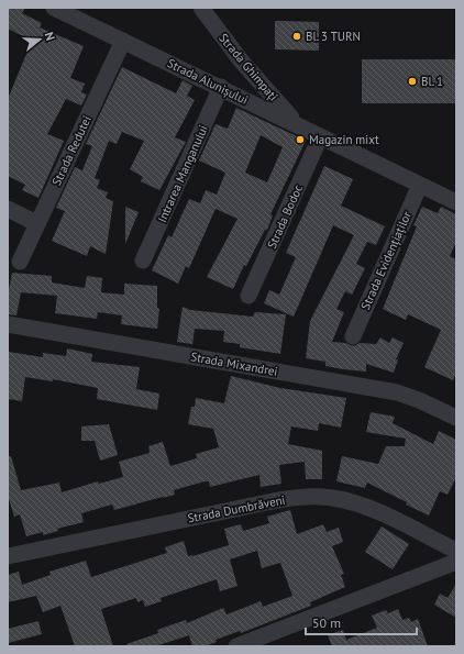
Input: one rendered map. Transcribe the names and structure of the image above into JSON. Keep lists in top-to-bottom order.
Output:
{
  "streets": {
    "street": [
      "Strada Ghimpați",
      "Strada Alunișului",
      "Strada Redutei",
      "Intrarea Manganului",
      "Strada Bodoc",
      "Strada Evidențiaților",
      "Strada Mixandrei",
      "Strada Dumbrăveni"
    ]
  },
  "crossings": [
    ["Strada Ghimpați", "Strada Alunișului"],
    ["Strada Alunișului", "Strada Redutei"],
    ["Strada Alunișului", "Intrarea Manganului"],
    ["Strada Alunișului", "Strada Bodoc"],
    ["Strada Alunișului", "Strada Evidențiaților"]
  ],
  "places": ["Bl. 3 TURN", "Bl. 1", "Magazin mixt"],
  "scale_bar": "50 m",
  "north": "right"
}
